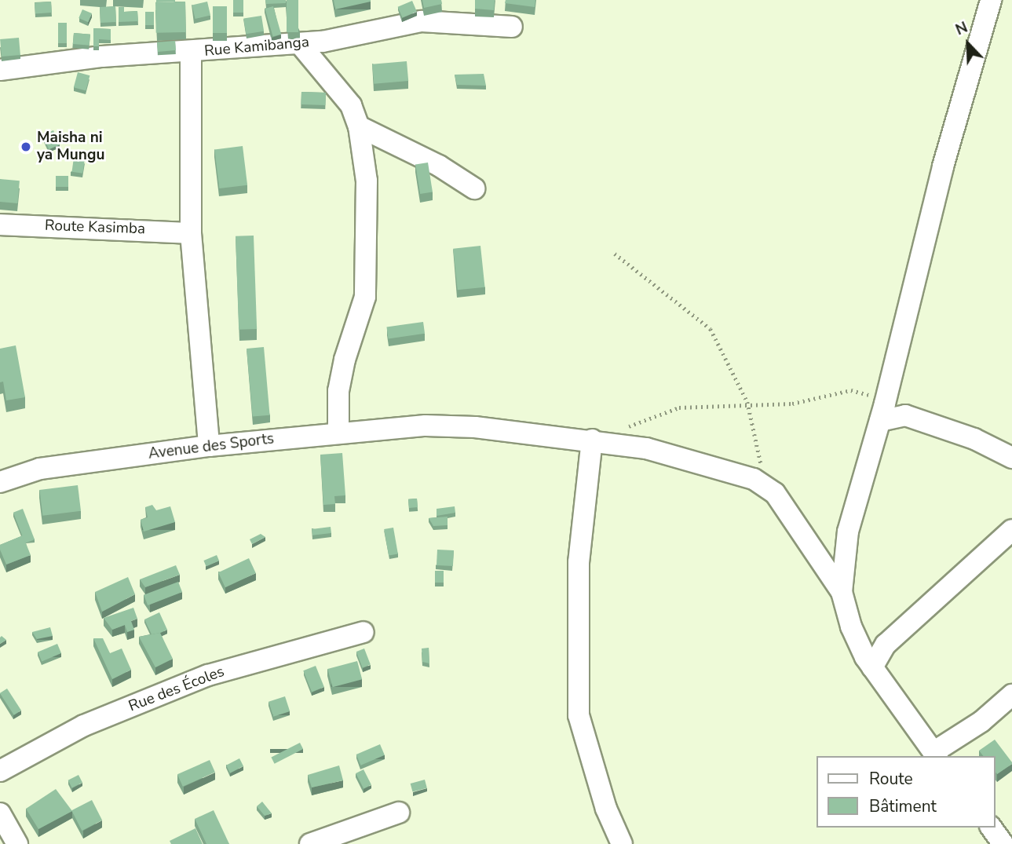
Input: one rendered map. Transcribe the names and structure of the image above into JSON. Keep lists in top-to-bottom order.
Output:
{
  "streets": {
    "street": [
      "Rue Kamibanga",
      "Route Kasimba",
      "Avenue des Sports",
      "Rue des Écoles"
    ]
  },
  "places": ["Maisha ni ya Mungu"],
  "legend": ["Route", "Bâtiment"],
  "north": "top left"
}
